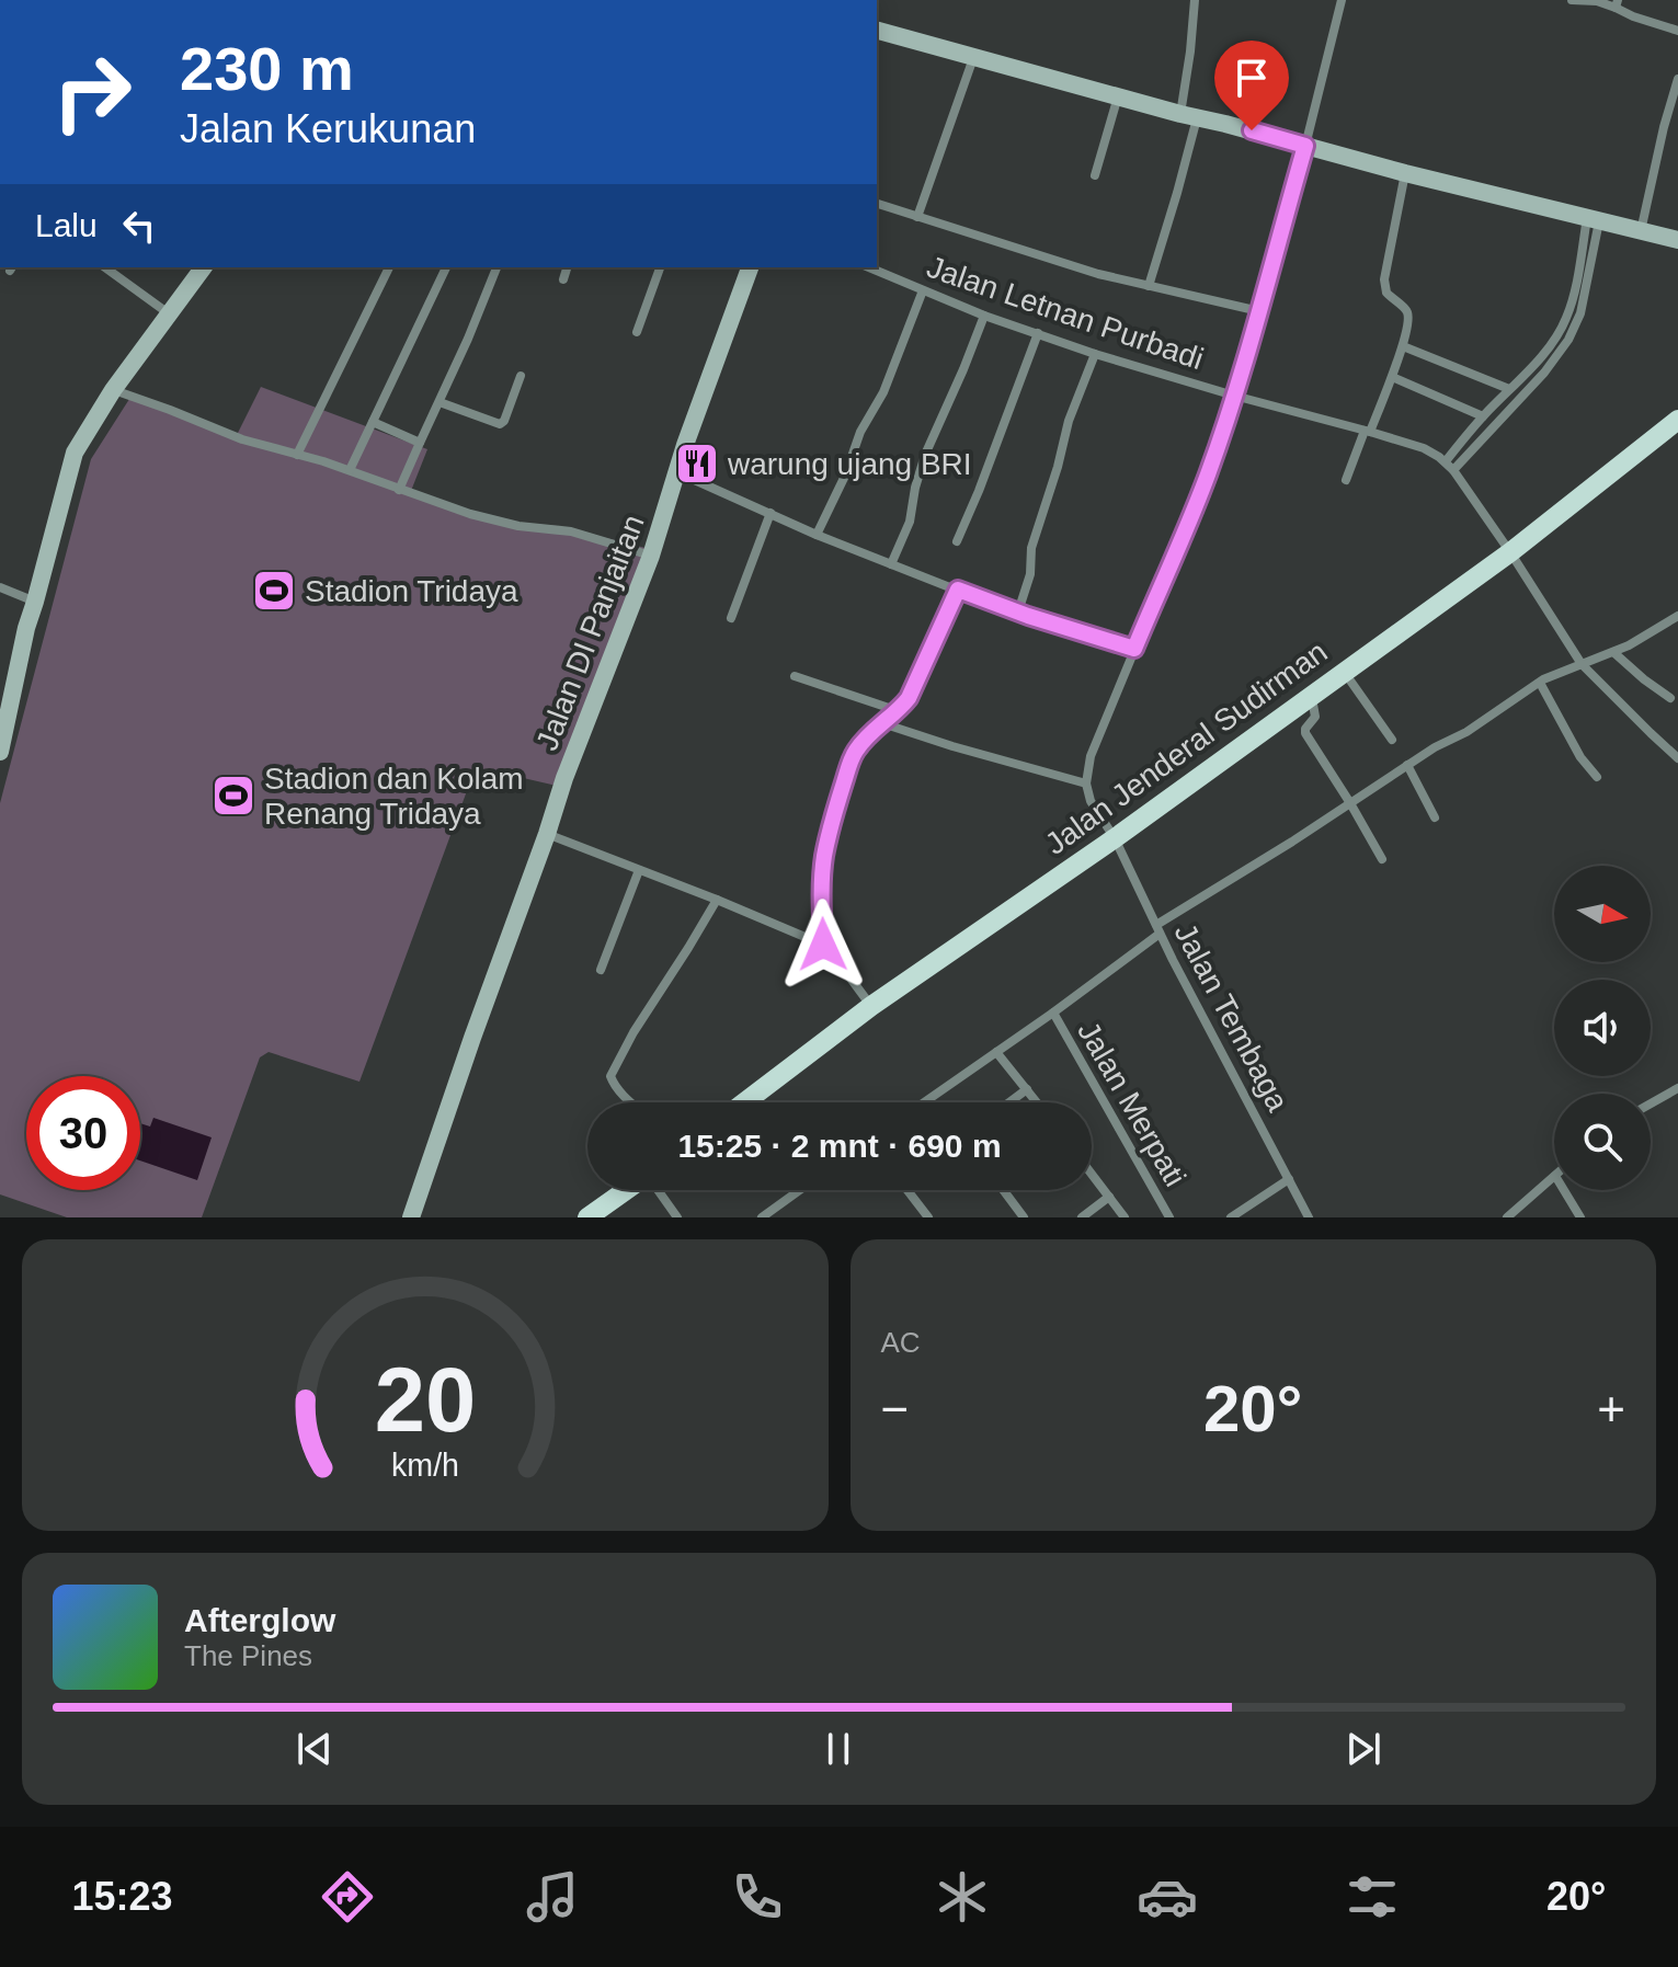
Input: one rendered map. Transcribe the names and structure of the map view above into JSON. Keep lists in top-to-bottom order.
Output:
{
  "streets": {
    "main road": ["Jalan Jenderal Sudirman"],
    "street": [
      "Jalan Letnan Purbadi",
      "Jalan DI Panjaitan",
      "Jalan Tembaga",
      "Jalan Merpati"
    ]
  },
  "crossings": [
    ["Jalan Letnan Purbadi", "Jalan Jenderal Sudirman"],
    ["Jalan Jenderal Sudirman", "Jalan Tembaga"]
  ],
  "places": {
    "restaurant": ["warung ujang BRI"],
    "sports": ["Stadion Tridaya", "Stadion dan Kolam Renang Tridaya"]
  },
  "north": "right",
  "page": {
    "turn": ["230 m", "Jalan Kerukunan"],
    "then": "Lalu",
    "limit": "30",
    "trip": "15:25 · 2 mnt · 690 m",
    "tile": "AC",
    "heat": ["−", "20°", "+"],
    "song": ["Afterglow", "The Pines"],
    "tabs": ["15:23", "20°"],
    "gauge": ["20", "km/h"]
  }
}
